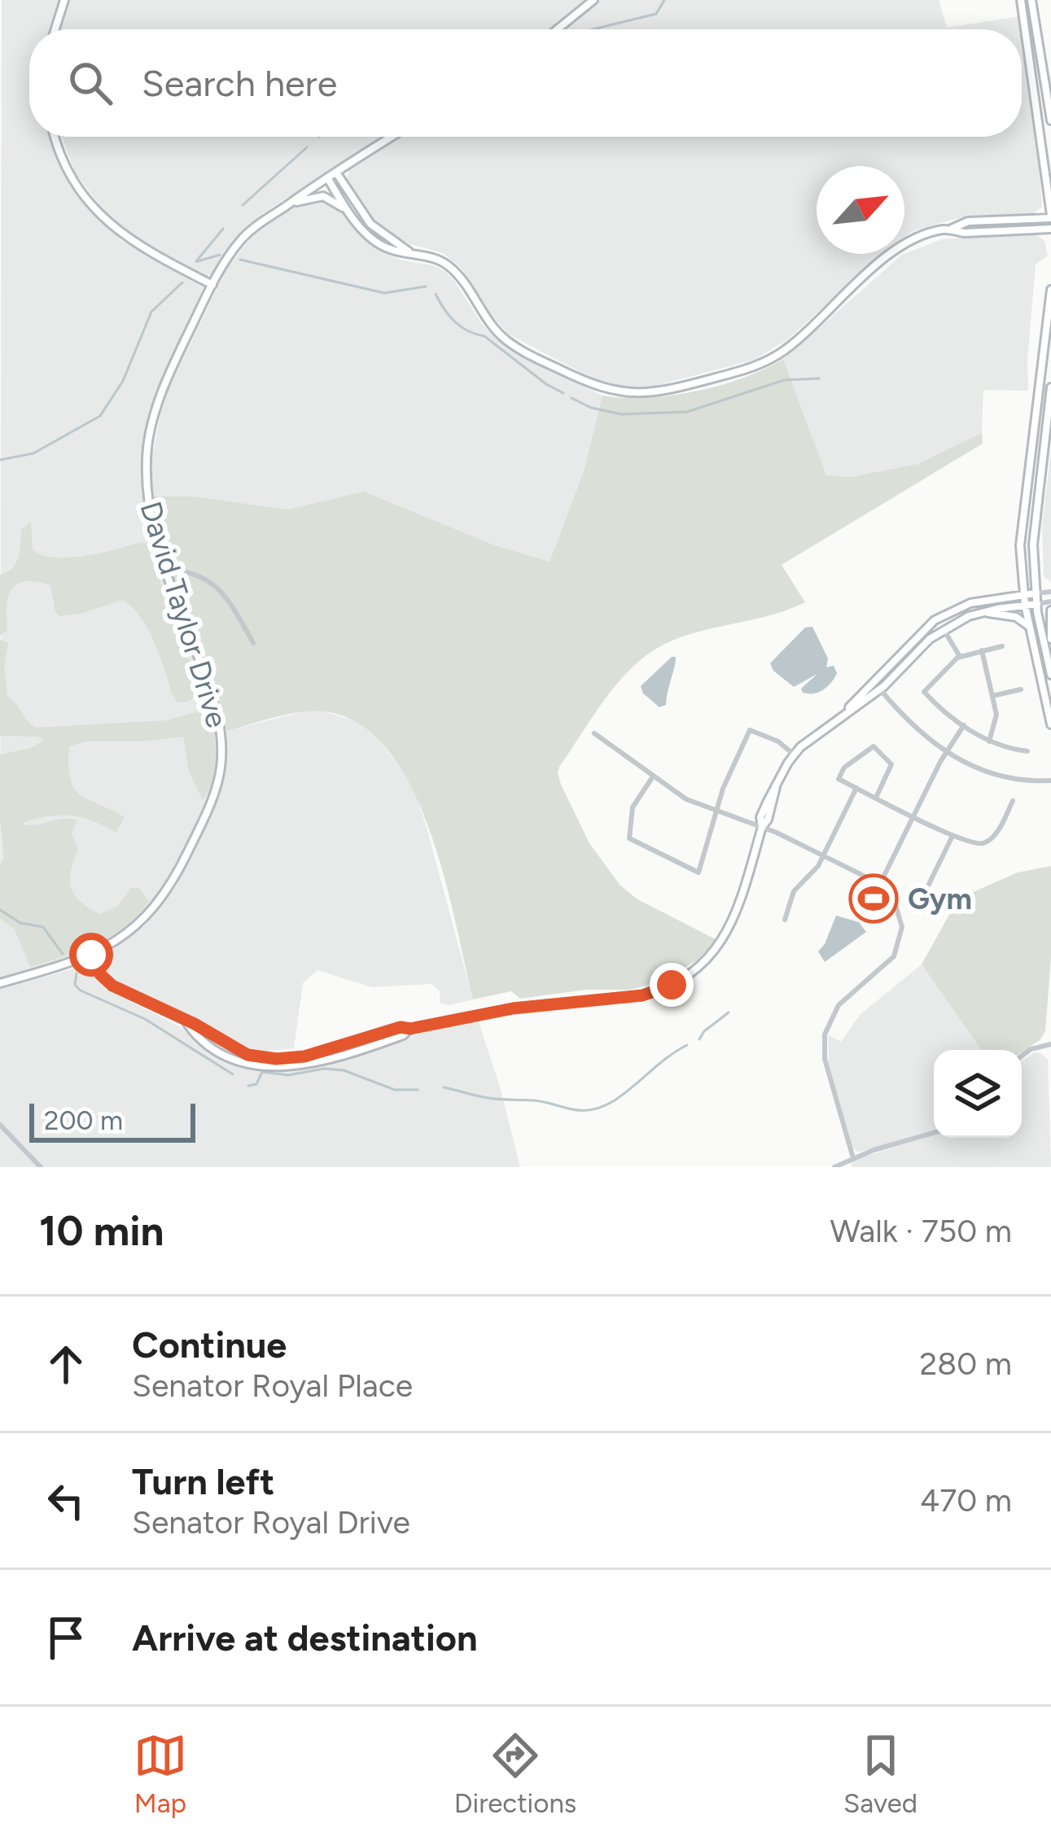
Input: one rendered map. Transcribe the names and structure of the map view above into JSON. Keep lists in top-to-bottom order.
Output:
{
  "streets": {
    "street": ["David Taylor Drive"]
  },
  "places": {
    "sports": ["Gym"]
  },
  "scale_bar": "200 m",
  "north": "top right",
  "page": {
    "search": "Search here",
    "scale": "200 m",
    "heading": ["10 min", "Walk · 750 m"],
    "list": [
      ["Continue", "Senator Royal Place", "280 m"],
      ["Turn left", "Senator Royal Drive", "470 m"],
      "Arrive at destination"
    ],
    "nav": ["Map", "Directions", "Saved"]
  }
}
